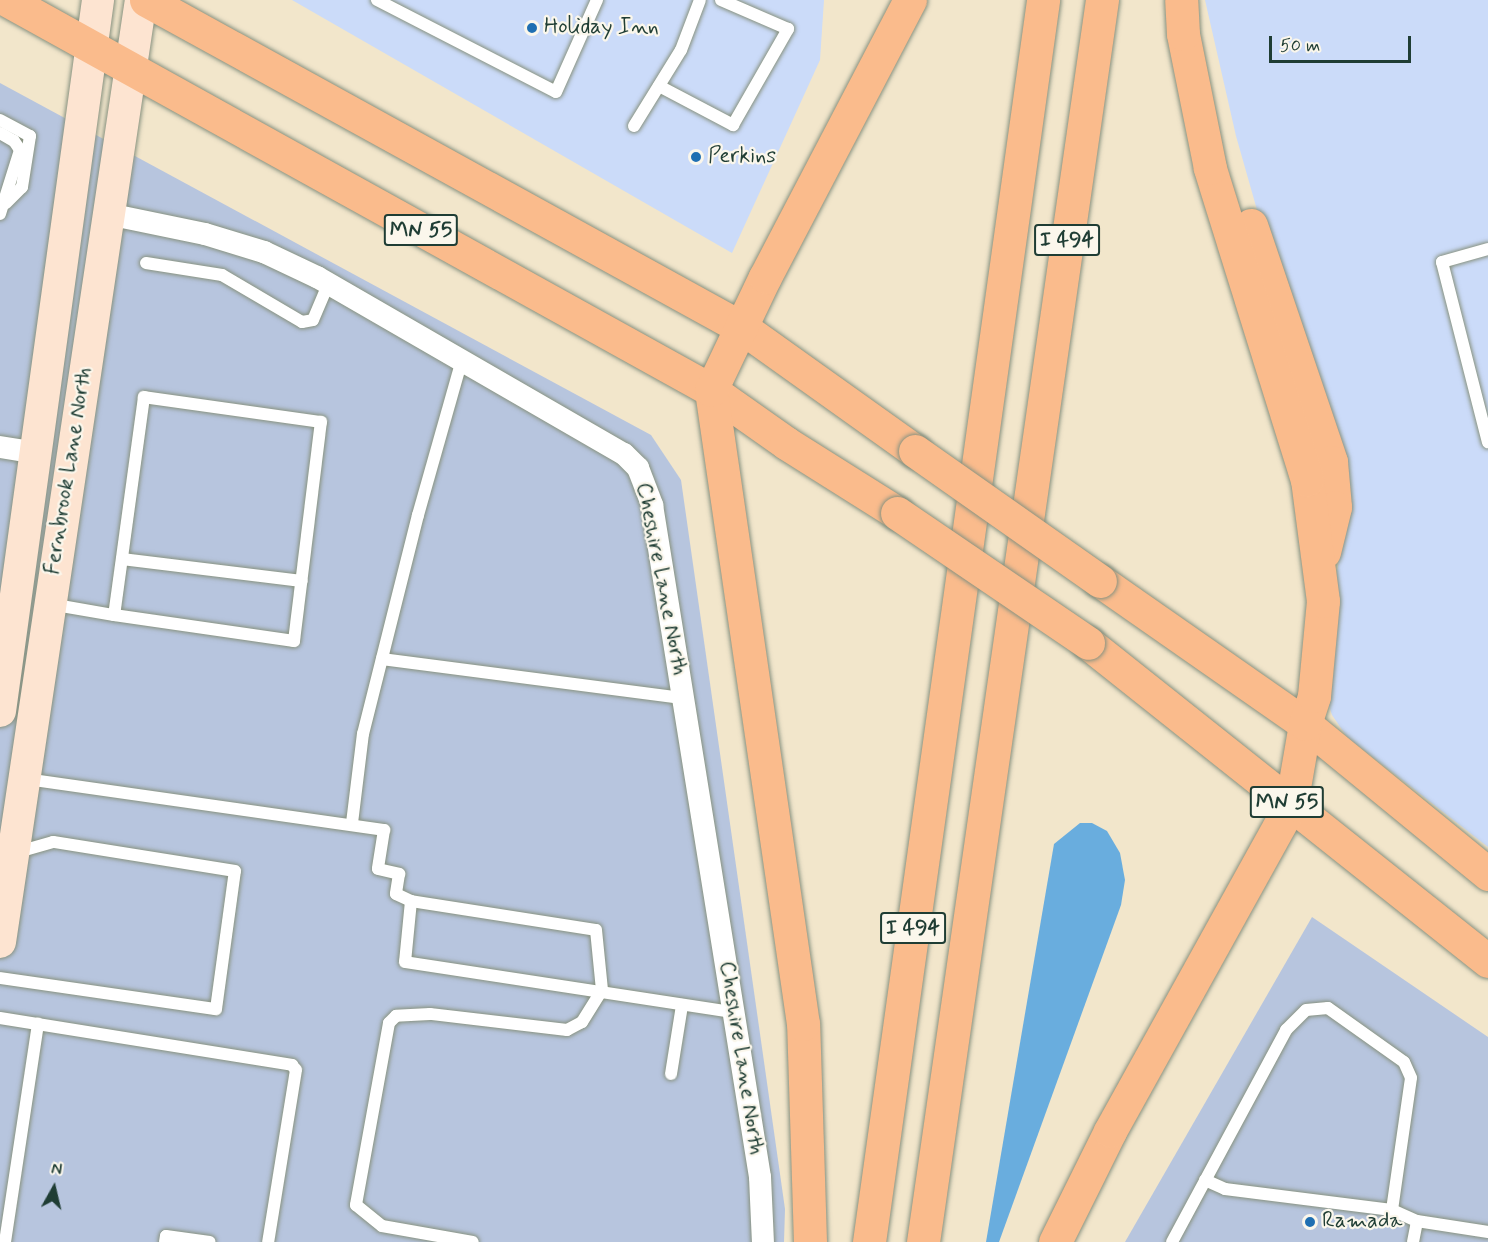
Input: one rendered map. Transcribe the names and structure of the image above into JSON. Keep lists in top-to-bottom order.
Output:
{
  "streets": {
    "main road": ["MN 55", "I 494"],
    "street": ["Fernbrook Lane North", "Cheshire Lane North"]
  },
  "crossings": [
    ["MN 55", "Fernbrook Lane North"],
    ["Fernbrook Lane North", "Cheshire Lane North"]
  ],
  "places": ["Holiday Inn", "Perkins", "Ramada"],
  "scale_bar": "50 m",
  "north": "top"
}
